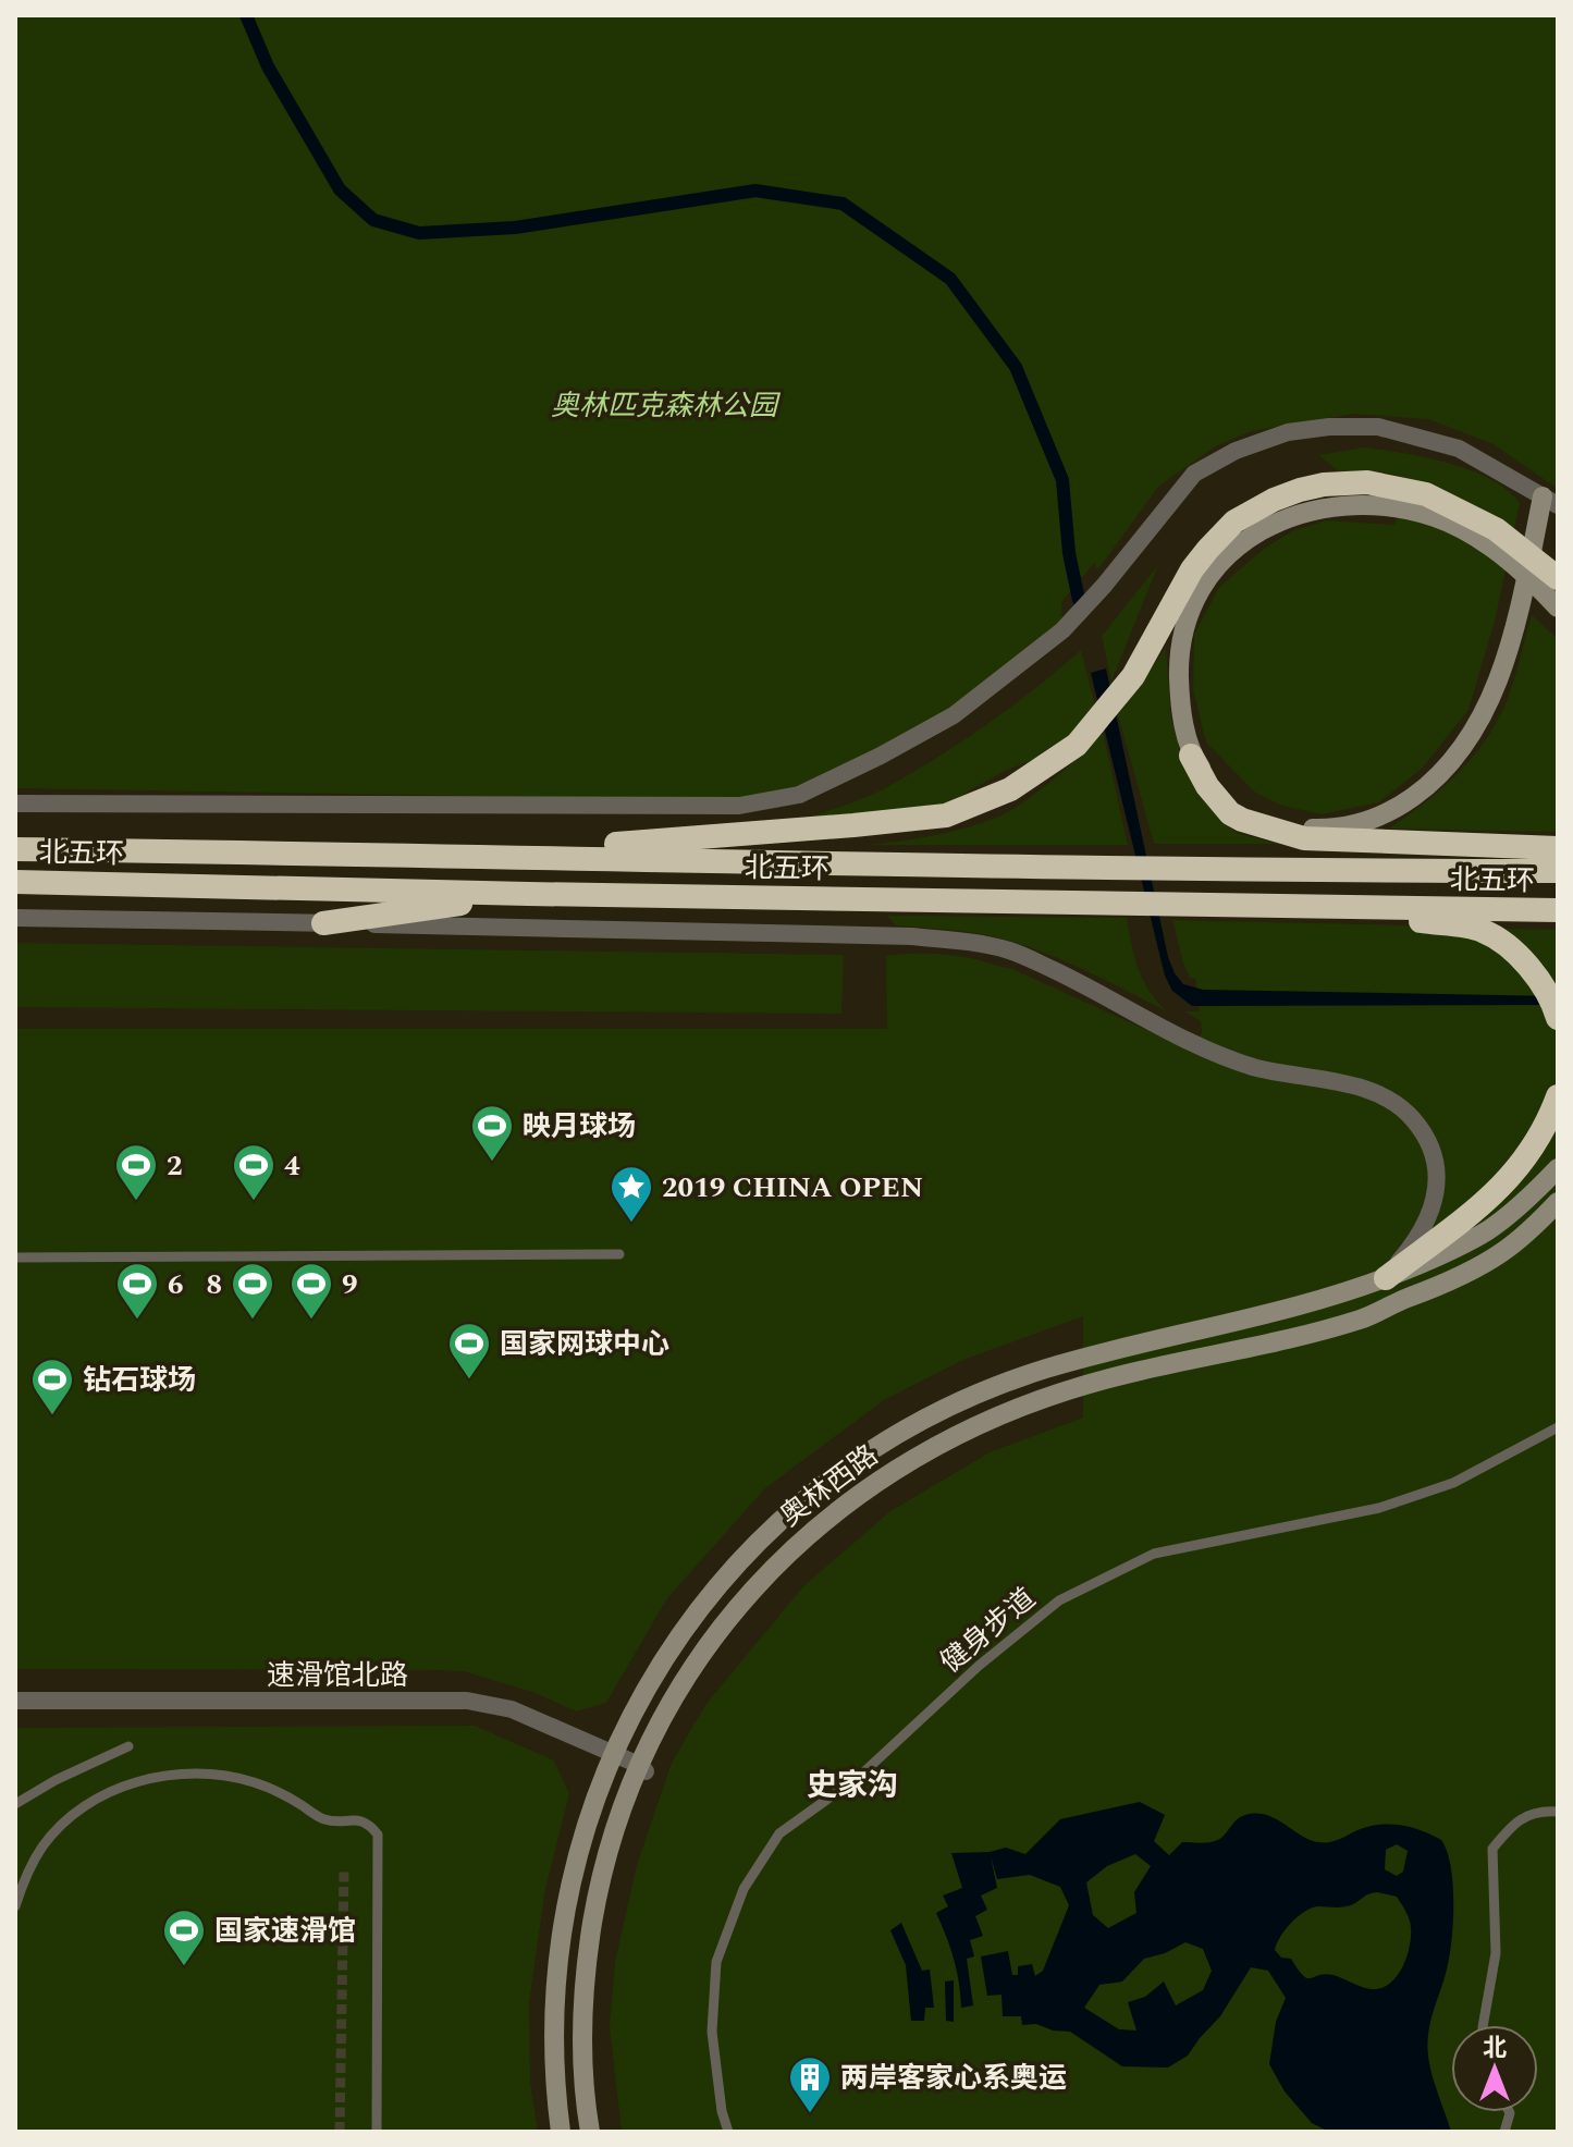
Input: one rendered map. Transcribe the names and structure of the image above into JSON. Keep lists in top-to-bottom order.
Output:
{
  "streets": {
    "highway": ["北五环"],
    "main road": ["奥林西路"],
    "street": ["健身步道", "速滑馆北路"]
  },
  "crossings": [
    ["奥林西路", "速滑馆北路"]
  ],
  "districts": ["史家沟"],
  "parks": ["奥林匹克森林公园"],
  "places": {
    "sports": [
      "映月球场",
      "2",
      "4",
      "6",
      "8",
      "9",
      "国家网球中心",
      "钻石球场",
      "国家速滑馆"
    ],
    "place": ["2019 CHINA OPEN"],
    "building": ["两岸客家心系奥运"]
  },
  "north": "top"
}
